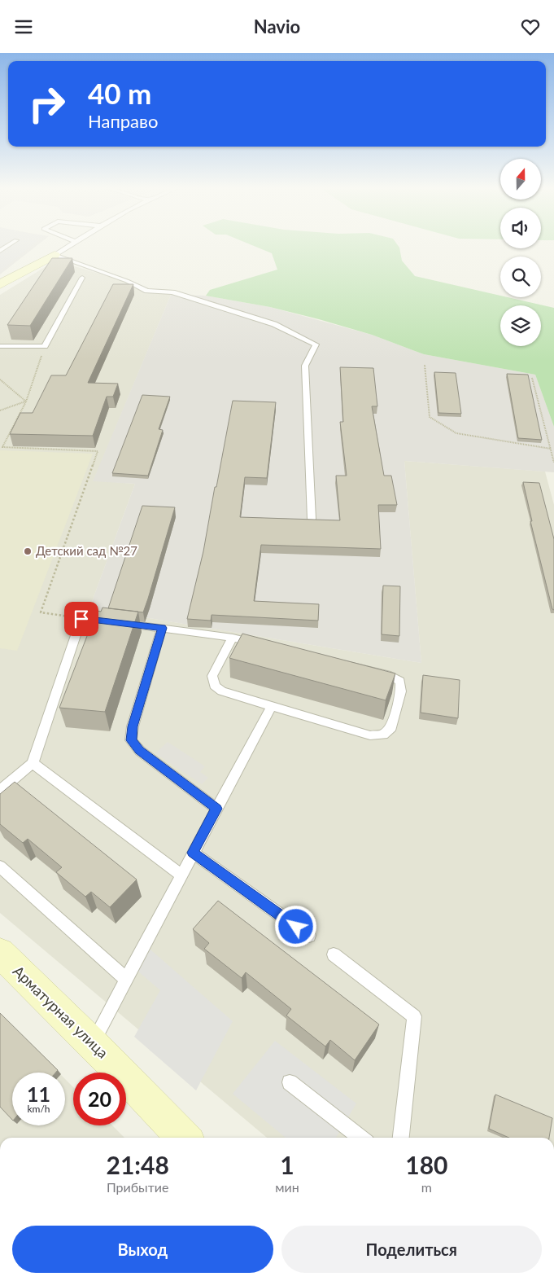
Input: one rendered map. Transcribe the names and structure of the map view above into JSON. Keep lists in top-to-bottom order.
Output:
{
  "streets": {
    "street": ["Арматурная улица"]
  },
  "places": ["Детский сад №27"],
  "north": "top",
  "page": {
    "header": "Navio",
    "turn": ["40 m", "Направо"],
    "speed": "11 km/h",
    "limit": "20",
    "eta": [
      "21:48",
      "Прибытие",
      "1",
      "мин",
      "180",
      "m"
    ],
    "buttons": ["Выход", "Поделиться"]
  }
}
